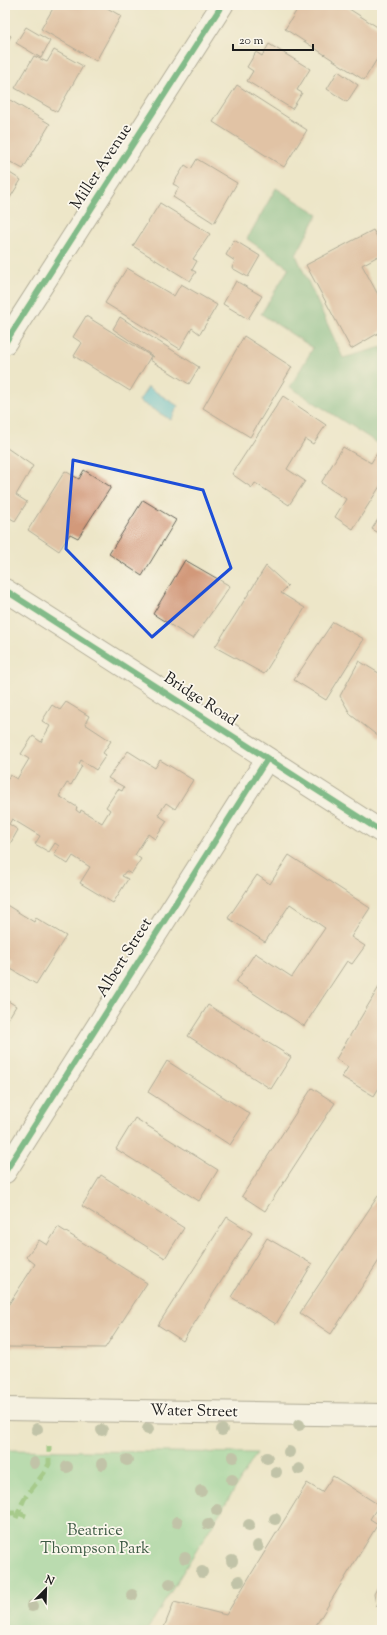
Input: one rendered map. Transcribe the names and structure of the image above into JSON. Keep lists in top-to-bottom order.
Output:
{
  "streets": {
    "street": [
      "Miller Avenue",
      "Bridge Road",
      "Albert Street",
      "Water Street"
    ]
  },
  "crossings": [
    ["Bridge Road", "Albert Street"]
  ],
  "parks": ["Beatrice Thompson Park"],
  "scale_bar": "20 m",
  "north": "top right"
}
